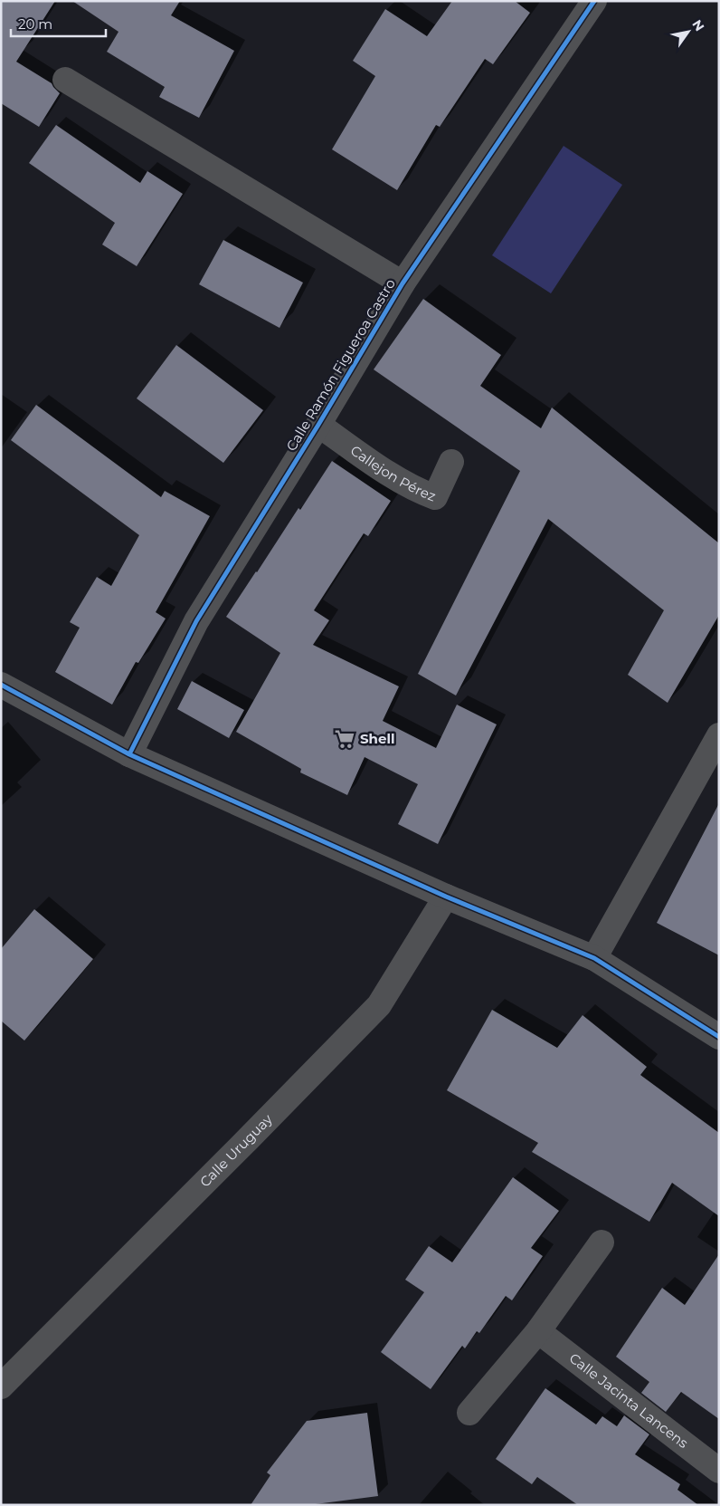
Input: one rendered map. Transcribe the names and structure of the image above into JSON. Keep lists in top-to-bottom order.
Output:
{
  "streets": {
    "street": [
      "Calle Ramón Figueroa Castro",
      "Callejon Pérez",
      "Calle Uruguay",
      "Calle Jacinta Lancens"
    ]
  },
  "crossings": [
    ["Calle Ramón Figueroa Castro", "Callejon Pérez"]
  ],
  "places": {
    "supermarket": ["Shell"]
  },
  "scale_bar": "20 m",
  "north": "top right"
}
